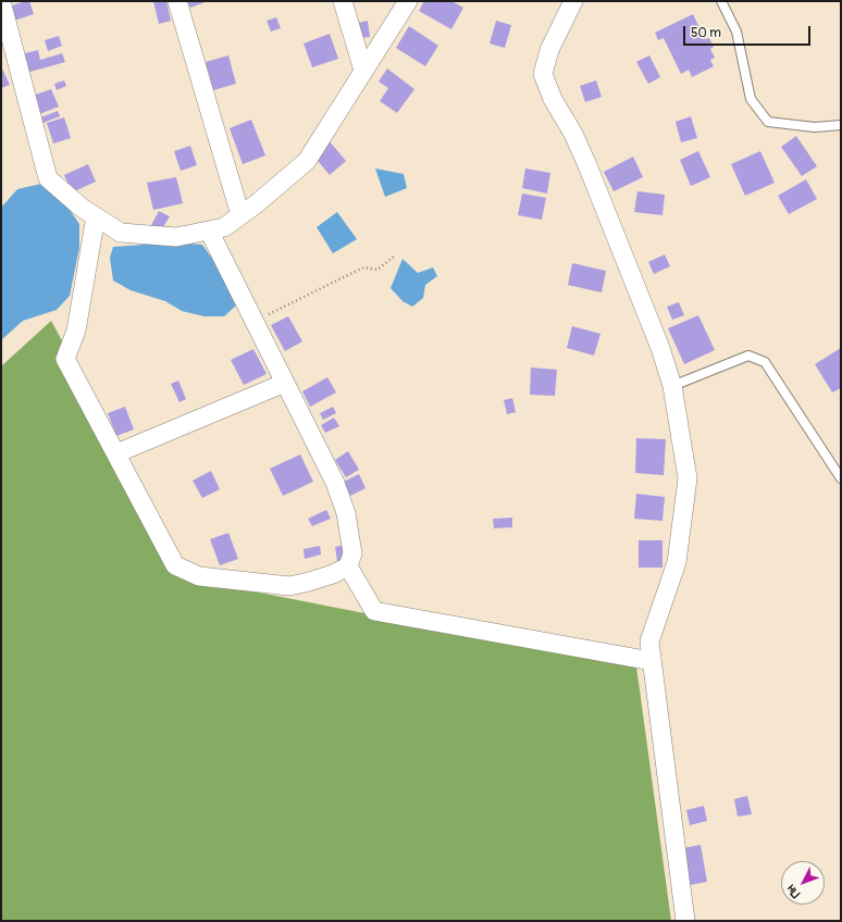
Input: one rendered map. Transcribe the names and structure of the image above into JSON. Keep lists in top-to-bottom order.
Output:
{
  "scale_bar": "50 m",
  "north": "bottom left"
}
